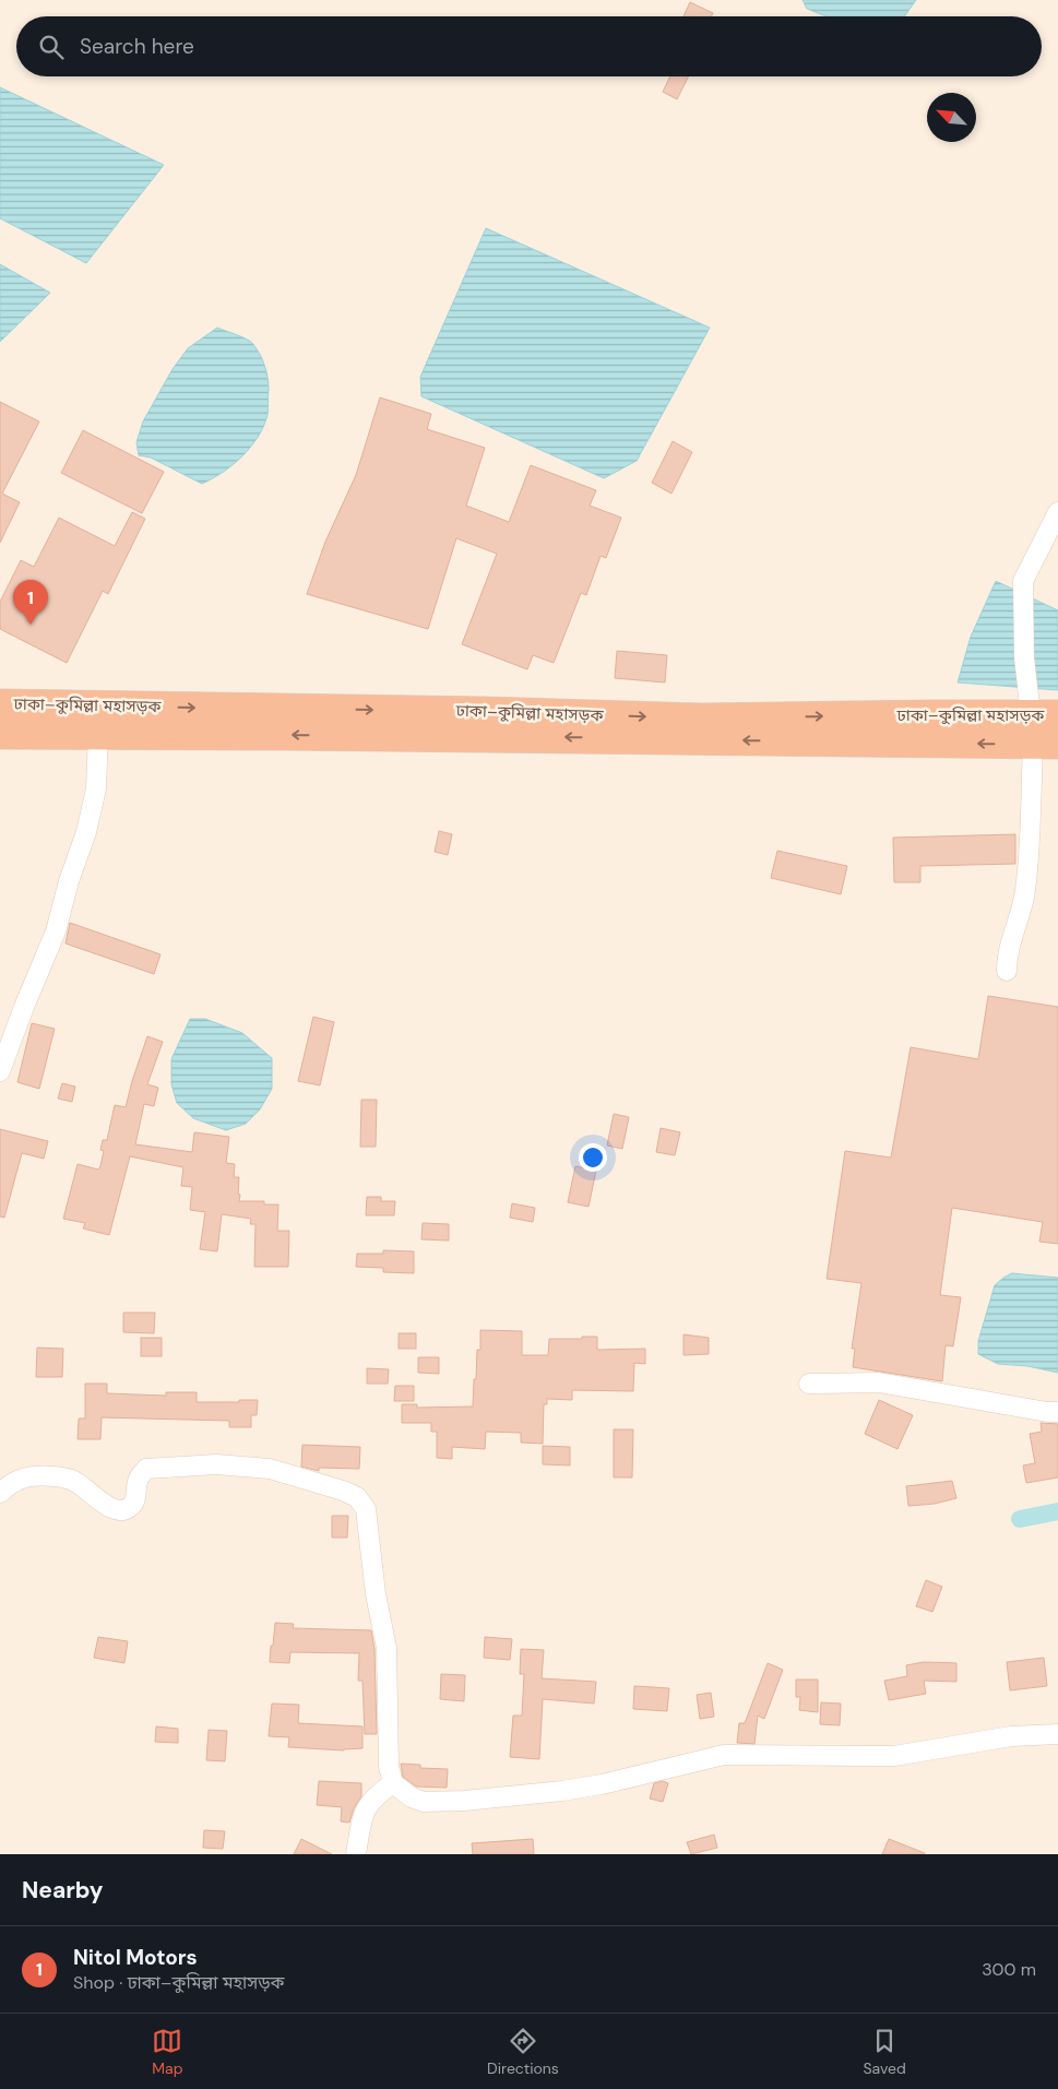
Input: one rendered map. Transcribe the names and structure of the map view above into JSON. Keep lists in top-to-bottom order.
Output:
{
  "streets": {
    "highway": ["ঢাকা–কুমিল্লা মহাসড়ক"]
  },
  "north": "top left",
  "page": {
    "search": "Search here",
    "pins": "1",
    "heading": "Nearby",
    "list": [
      {
        "mark": "1",
        "name": "Nitol Motors",
        "note": "Shop · ঢাকা–কুমিল্লা মহাসড়ক",
        "value": "300 m"
      }
    ],
    "nav": ["Map", "Directions", "Saved"]
  }
}
